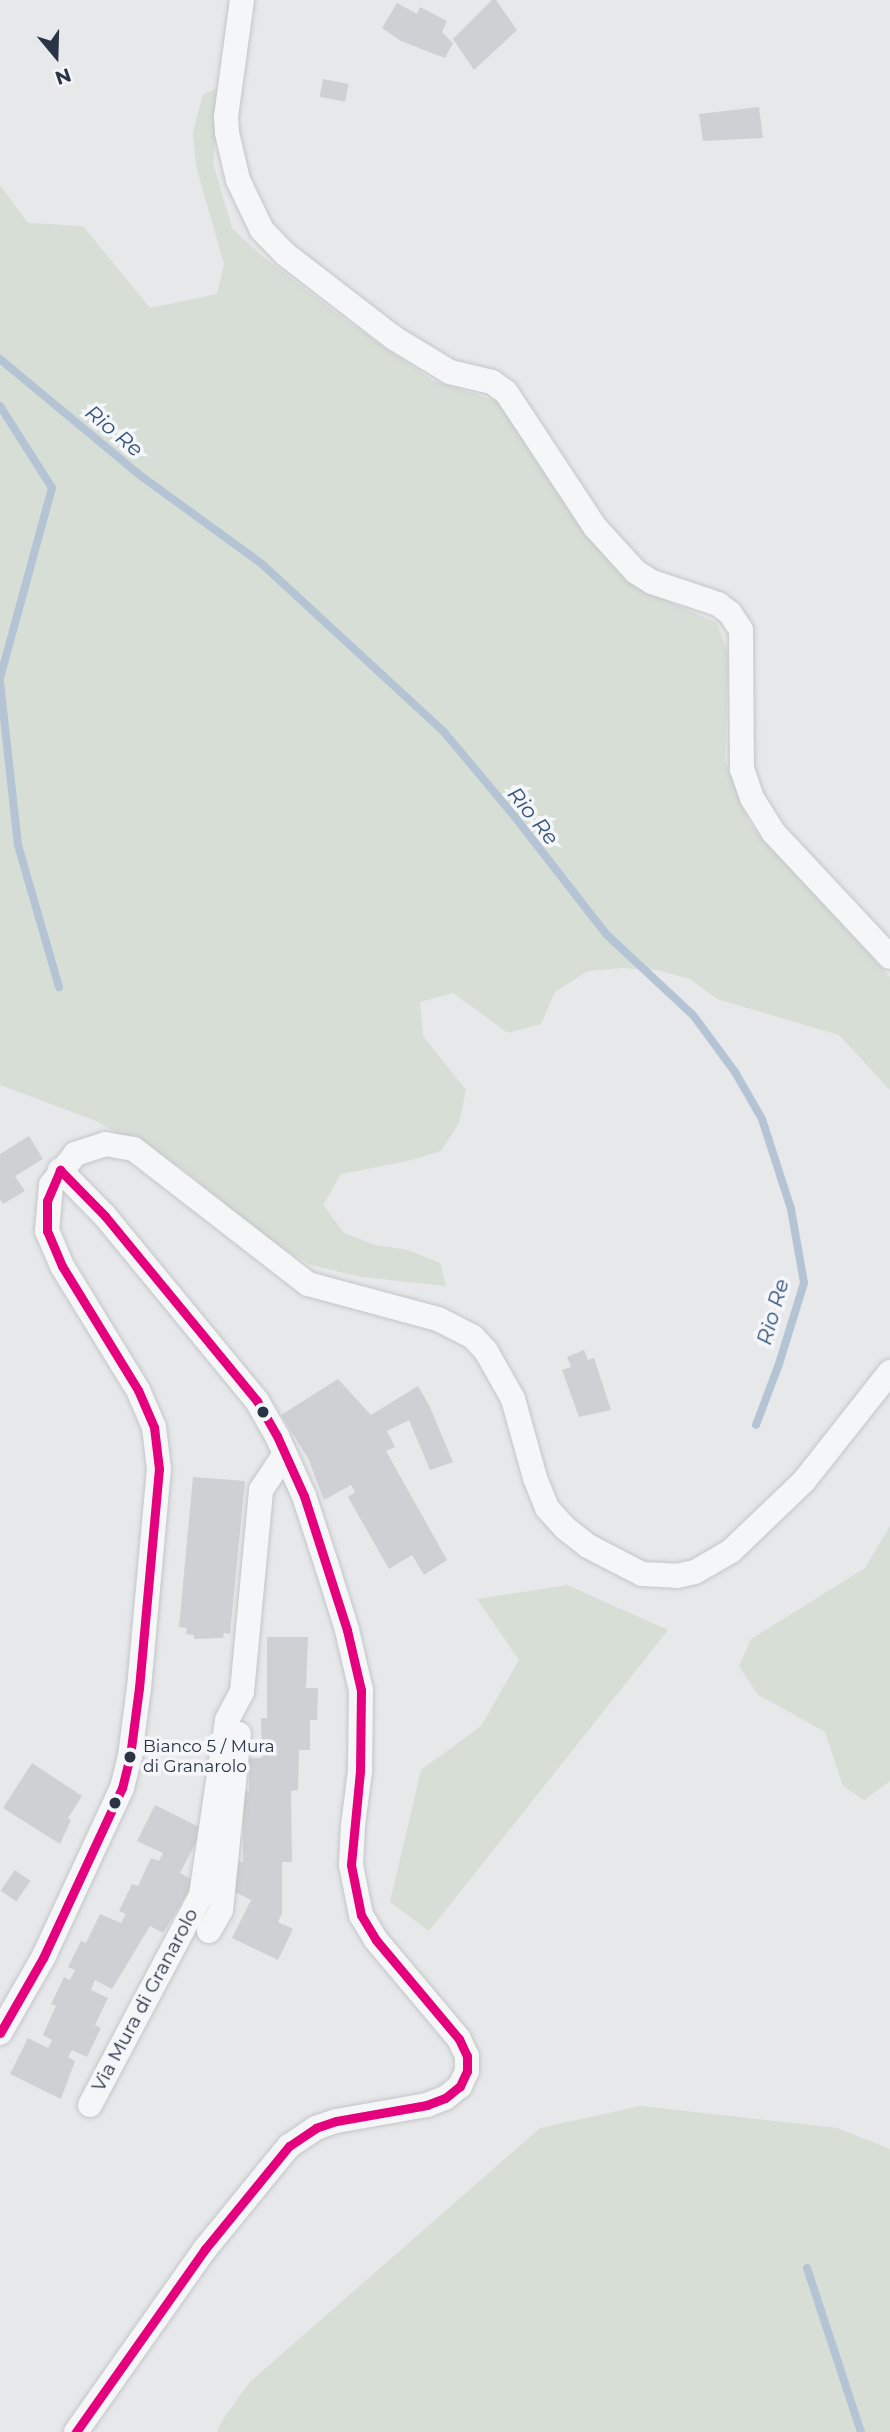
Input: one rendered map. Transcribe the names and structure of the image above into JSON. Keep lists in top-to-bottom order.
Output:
{
  "streets": {
    "street": ["Via Mura di Granarolo"]
  },
  "water": ["Rio Re"],
  "places": ["Bianco 5 / Mura di Granarolo"],
  "north": "bottom"
}
